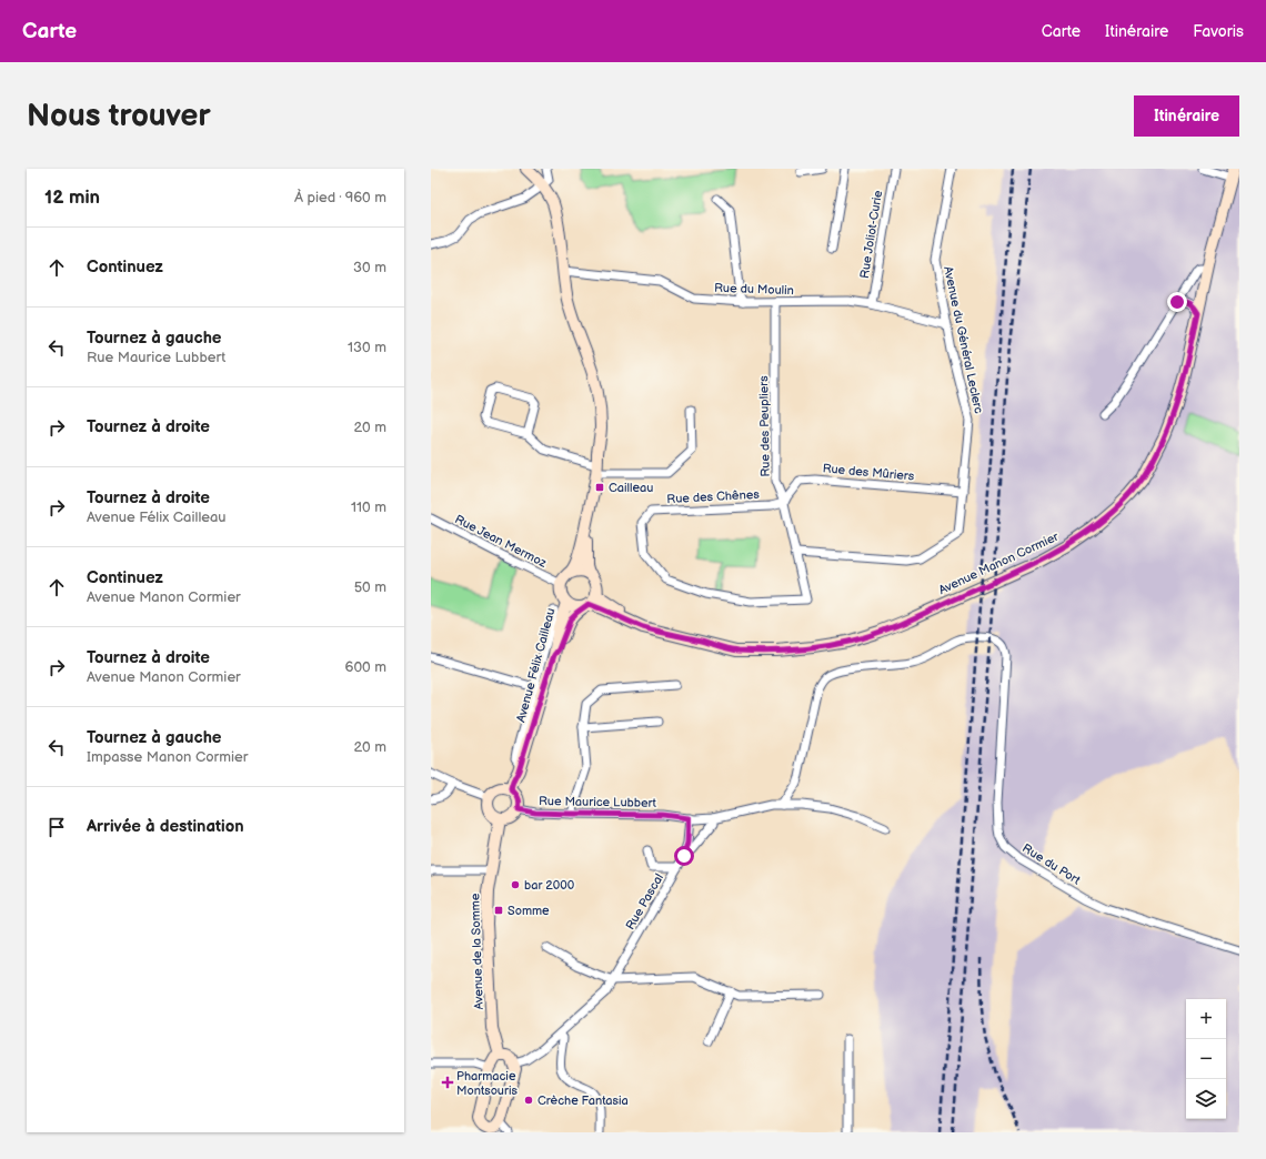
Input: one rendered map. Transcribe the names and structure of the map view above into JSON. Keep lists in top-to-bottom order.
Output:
{
  "streets": {
    "street": [
      "Rue Joliot-Curie",
      "Rue du Moulin",
      "Avenue du Général Leclerc",
      "Rue des Peupliers",
      "Rue des Mûriers",
      "Rue des Chênes",
      "Rue Jean Mermoz",
      "Avenue Manon Cormier",
      "Avenue Félix Cailleau",
      "Rue Maurice Lubbert",
      "Rue du Port",
      "Rue Pascal",
      "Avenue de la Somme"
    ]
  },
  "crossings": [
    ["Rue Joliot-Curie", "Rue du Moulin"],
    ["Rue du Moulin", "Avenue du Général Leclerc"],
    ["Rue du Moulin", "Rue des Peupliers"],
    ["Avenue du Général Leclerc", "Rue des Peupliers"],
    ["Avenue du Général Leclerc", "Rue des Mûriers"],
    ["Rue des Peupliers", "Rue des Mûriers"],
    ["Rue des Peupliers", "Rue des Chênes"],
    ["Rue des Mûriers", "Rue des Chênes"],
    ["Rue Jean Mermoz", "Avenue Manon Cormier"],
    ["Rue Jean Mermoz", "Avenue Félix Cailleau"],
    ["Avenue Manon Cormier", "Avenue Félix Cailleau"],
    ["Avenue Félix Cailleau", "Rue Maurice Lubbert"],
    ["Avenue Félix Cailleau", "Avenue de la Somme"],
    ["Rue Maurice Lubbert", "Rue du Port"],
    ["Rue Maurice Lubbert", "Rue Pascal"],
    ["Rue Maurice Lubbert", "Avenue de la Somme"]
  ],
  "places": {
    "transit": ["Cailleau", "Somme"],
    "other": ["bar 2000", "Crèche Fantasia"],
    "health": ["Pharmacie Montsouris"]
  },
  "page": {
    "header": "Carte",
    "nav": ["Carte", "Itinéraire", "Favoris"],
    "buttons": "Itinéraire",
    "title": "Nous trouver",
    "heading": ["12 min", "À pied · 960 m"],
    "list": [
      ["Continuez", "30 m"],
      ["Tournez à gauche", "Rue Maurice Lubbert", "130 m"],
      ["Tournez à droite", "20 m"],
      ["Tournez à droite", "Avenue Félix Cailleau", "110 m"],
      ["Continuez", "Avenue Manon Cormier", "50 m"],
      ["Tournez à droite", "Avenue Manon Cormier", "600 m"],
      ["Tournez à gauche", "Impasse Manon Cormier", "20 m"],
      "Arrivée à destination"
    ],
    "map_buttons": ["+", "−"]
  }
}
